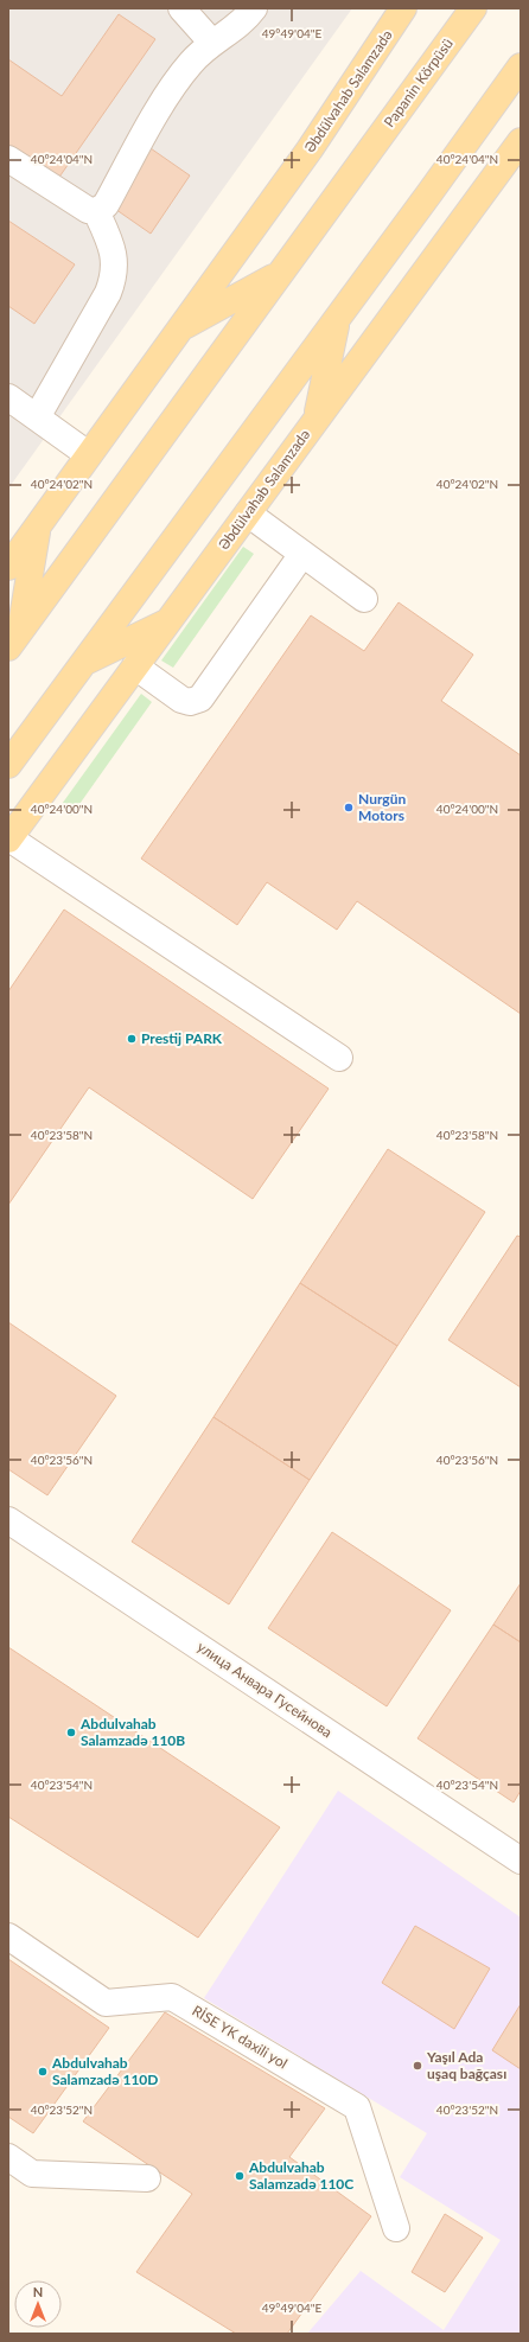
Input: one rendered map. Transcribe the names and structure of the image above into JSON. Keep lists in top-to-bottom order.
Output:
{
  "streets": {
    "main road": ["Papanin Körpüsü", "Əbdülvahab Salamzadə"],
    "street": ["улица Анвара Гусейнова", "RİSE YK daxili yol"]
  },
  "places": [
    "Nurgün Motors",
    "Prestij PARK",
    "Abdulvahab Salamzadə 110B",
    "Yaşıl Ada uşaq bağçası",
    "Abdulvahab Salamzadə 110D",
    "Abdulvahab Salamzadə 110C"
  ],
  "north": "top",
  "coordinates": [
    "49°49'04\"E",
    "40°24'04\"N",
    "40°24'02\"N",
    "40°24'00\"N",
    "40°23'58\"N",
    "40°23'56\"N",
    "40°23'54\"N",
    "40°23'52\"N"
  ]
}
